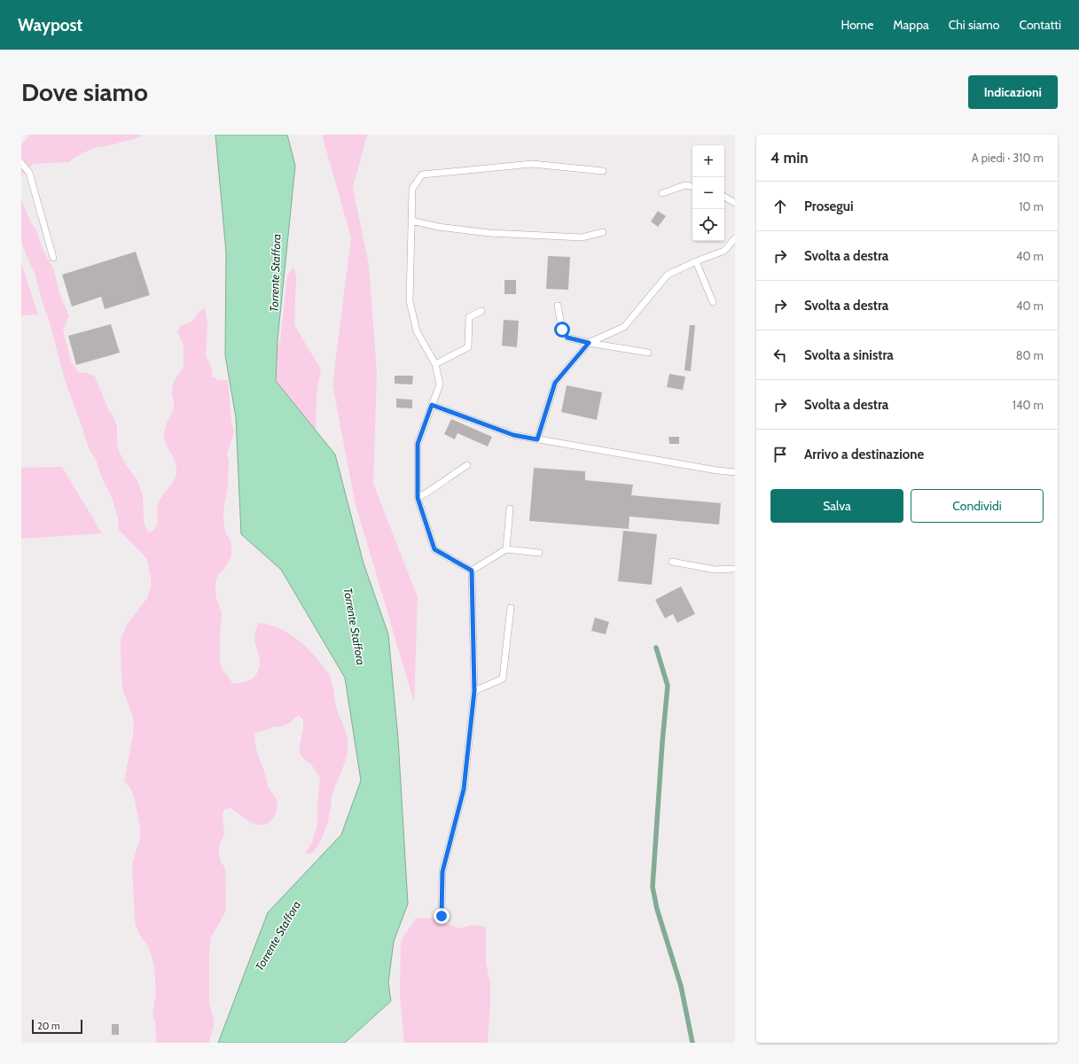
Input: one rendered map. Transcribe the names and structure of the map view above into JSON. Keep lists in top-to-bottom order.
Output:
{
  "water": ["Torrente Staffora"],
  "scale_bar": "20 m",
  "page": {
    "header": "Waypost",
    "nav": [
      "Home",
      "Mappa",
      "Chi siamo",
      "Contatti"
    ],
    "buttons": [
      "Indicazioni",
      ["Salva", "Condividi"]
    ],
    "title": "Dove siamo",
    "heading": ["4 min", "A piedi · 310 m"],
    "map_buttons": ["+", "−"],
    "list": [
      ["Prosegui", "10 m"],
      ["Svolta a destra", "40 m"],
      ["Svolta a destra", "40 m"],
      ["Svolta a sinistra", "80 m"],
      ["Svolta a destra", "140 m"],
      "Arrivo a destinazione"
    ],
    "scale": "20 m"
  }
}
